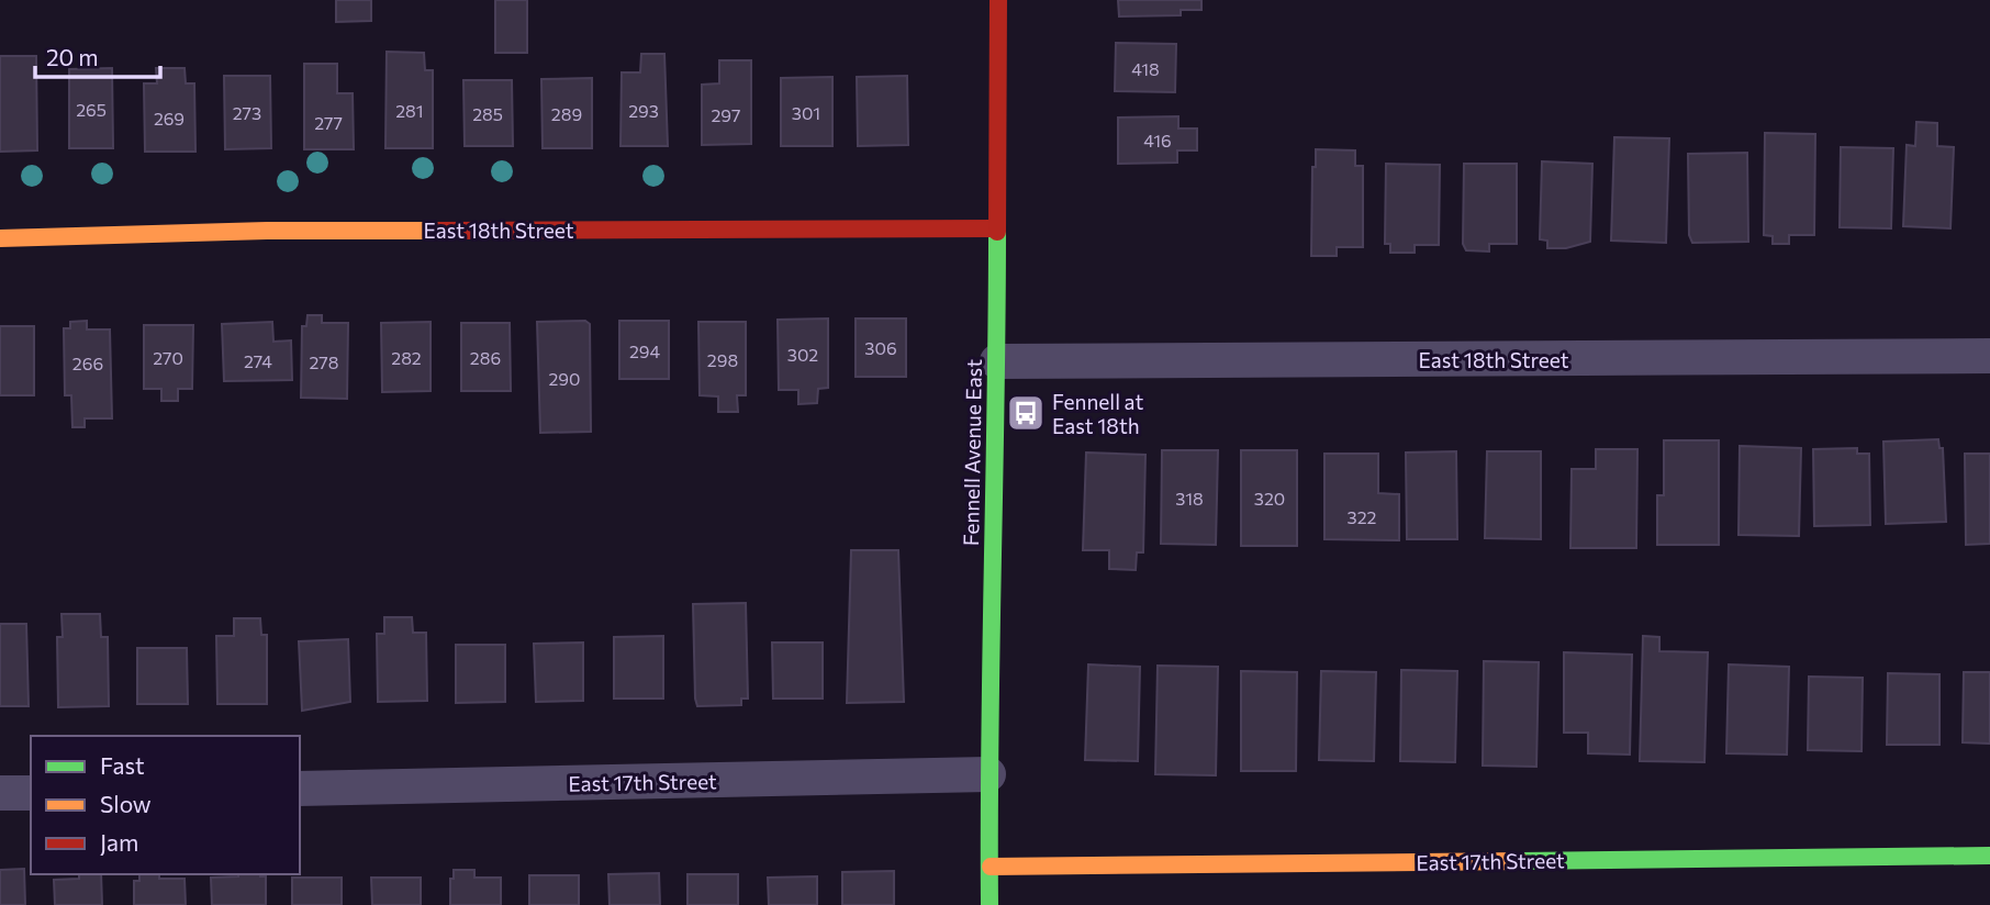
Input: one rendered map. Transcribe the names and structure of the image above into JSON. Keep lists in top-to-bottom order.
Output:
{
  "streets": {
    "street": ["East 18th Street", "Fennell Avenue East", "East 17th Street"]
  },
  "crossings": [
    ["East 18th Street", "Fennell Avenue East"],
    ["Fennell Avenue East", "East 17th Street"]
  ],
  "places": {
    "bus stop": ["Fennell at East 18th"]
  },
  "house_numbers": [
    "418",
    "265",
    "281",
    "293",
    "273",
    "301",
    "285",
    "289",
    "297",
    "269",
    "277",
    "416",
    "306",
    "294",
    "302",
    "270",
    "282",
    "286",
    "298",
    "274",
    "278",
    "266",
    "290",
    "318",
    "320",
    "322"
  ],
  "legend": ["Fast", "Slow", "Jam"],
  "scale_bar": "20 m"
}
